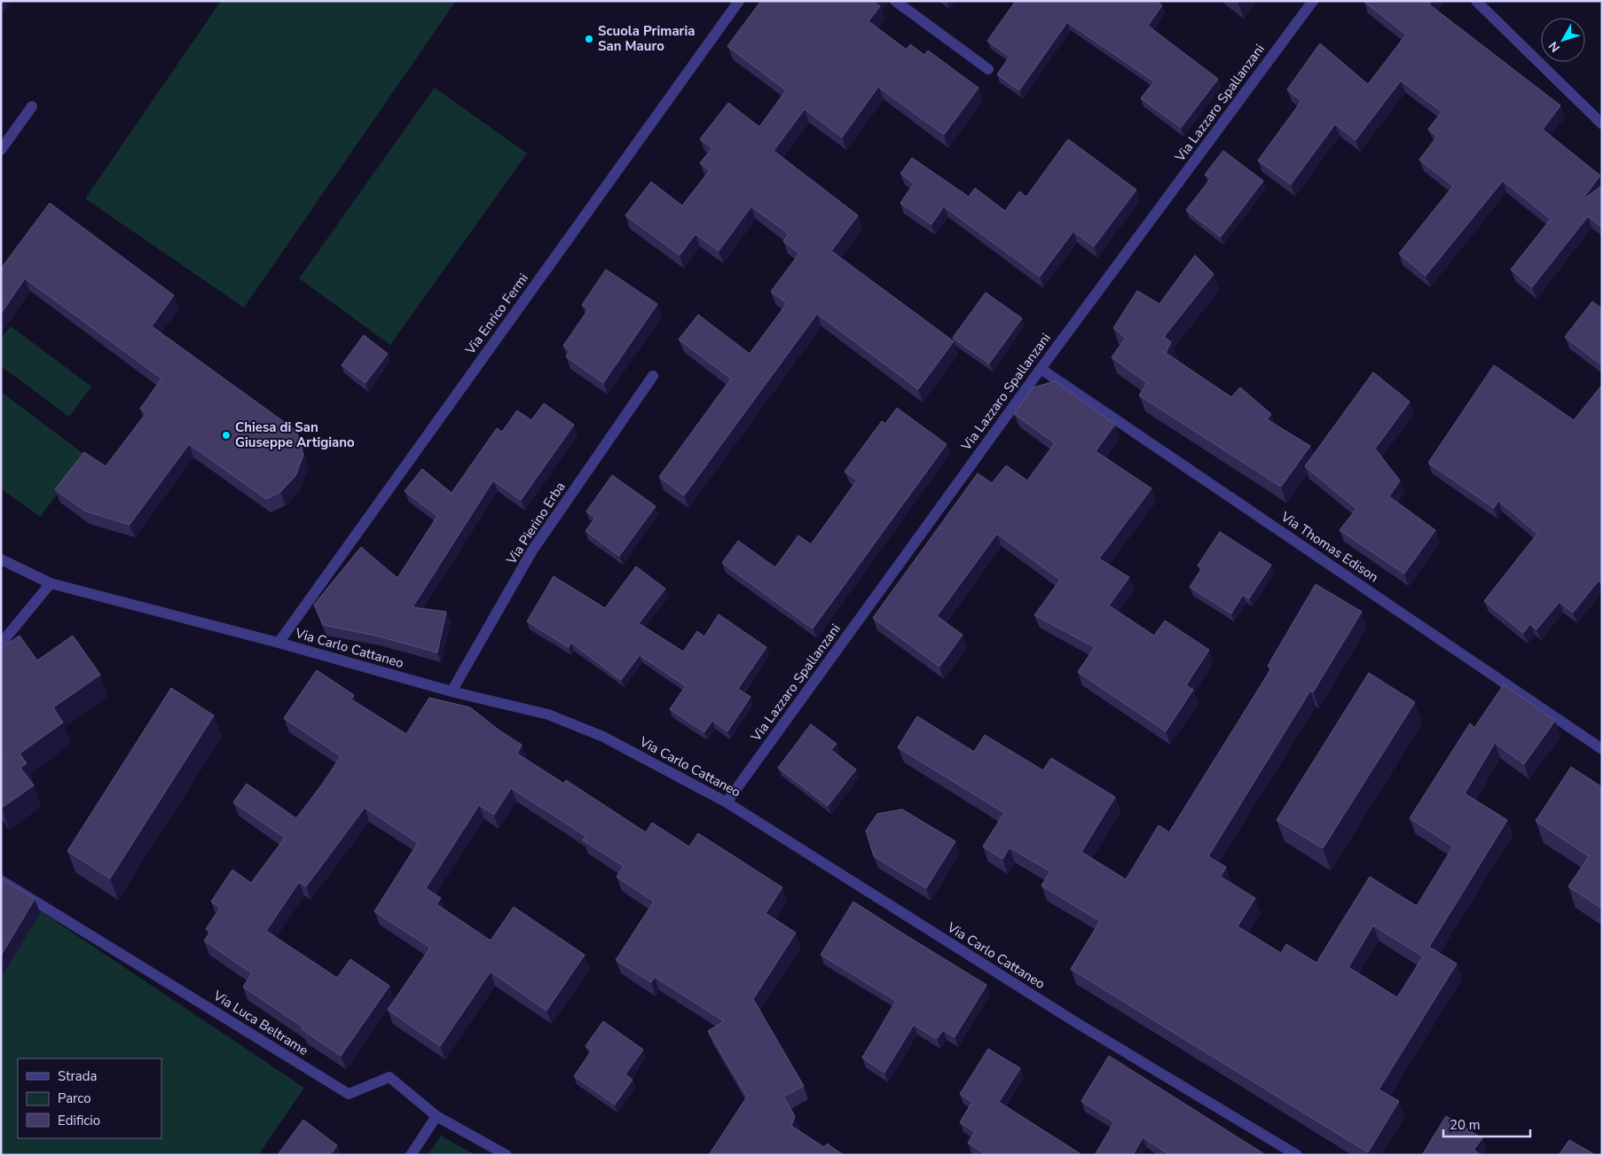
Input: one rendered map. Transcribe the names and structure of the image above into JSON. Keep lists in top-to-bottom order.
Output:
{
  "streets": {
    "street": [
      "Via Lazzaro Spallanzani",
      "Via Enrico Fermi",
      "Via Pierino Erba",
      "Via Thomas Edison",
      "Via Carlo Cattaneo",
      "Via Luca Beltrame"
    ]
  },
  "crossings": [
    ["Via Lazzaro Spallanzani", "Via Thomas Edison"],
    ["Via Lazzaro Spallanzani", "Via Carlo Cattaneo"],
    ["Via Enrico Fermi", "Via Carlo Cattaneo"],
    ["Via Pierino Erba", "Via Carlo Cattaneo"]
  ],
  "places": ["Scuola Primaria San Mauro", "Chiesa di San Giuseppe Artigiano"],
  "legend": ["Strada", "Parco", "Edificio"],
  "scale_bar": "20 m",
  "north": "bottom left"
}
